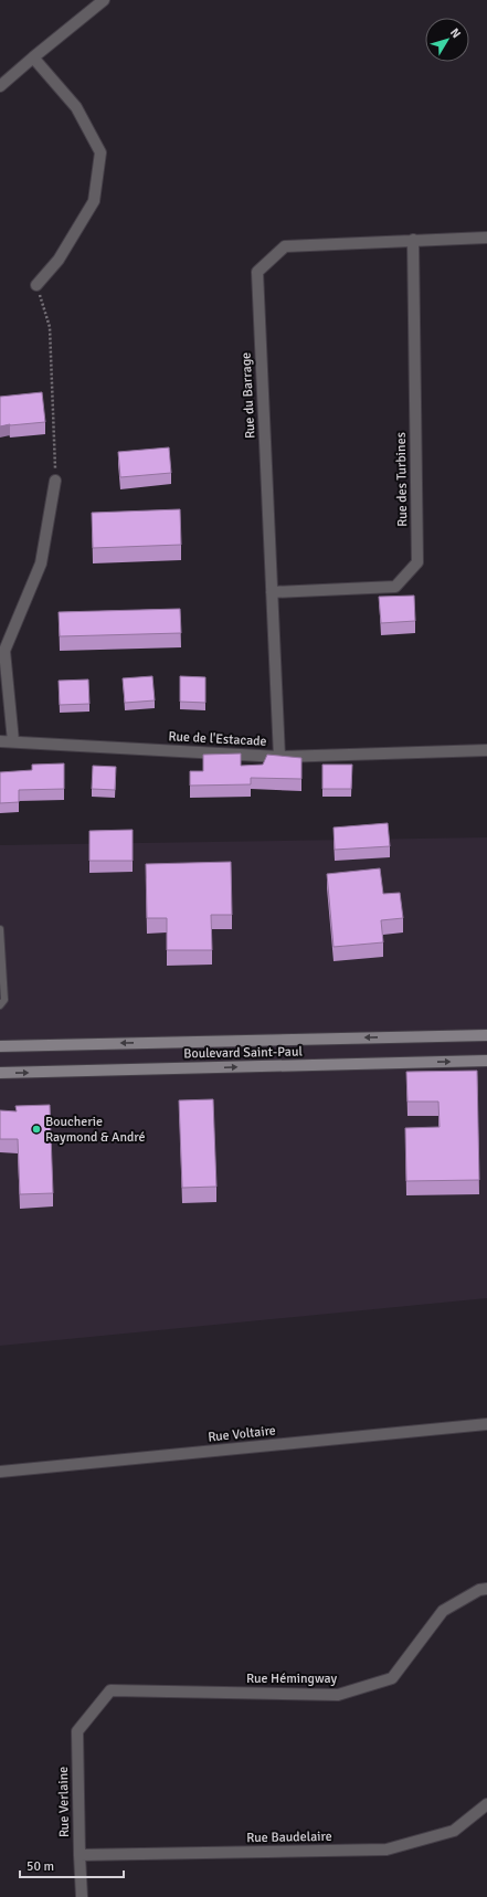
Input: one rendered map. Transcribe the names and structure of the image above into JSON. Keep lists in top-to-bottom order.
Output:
{
  "streets": {
    "main road": ["Boulevard Saint-Paul"],
    "street": [
      "Rue du Barrage",
      "Rue des Turbines",
      "Rue de l'Estacade",
      "Rue Voltaire",
      "Rue Hémingway",
      "Rue Verlaine",
      "Rue Baudelaire"
    ]
  },
  "crossings": [
    ["Rue du Barrage", "Rue des Turbines"],
    ["Rue du Barrage", "Rue de l'Estacade"],
    ["Rue Hémingway", "Rue Verlaine"],
    ["Rue Verlaine", "Rue Baudelaire"]
  ],
  "places": ["Boucherie Raymond & André"],
  "scale_bar": "50 m",
  "north": "top right"
}
